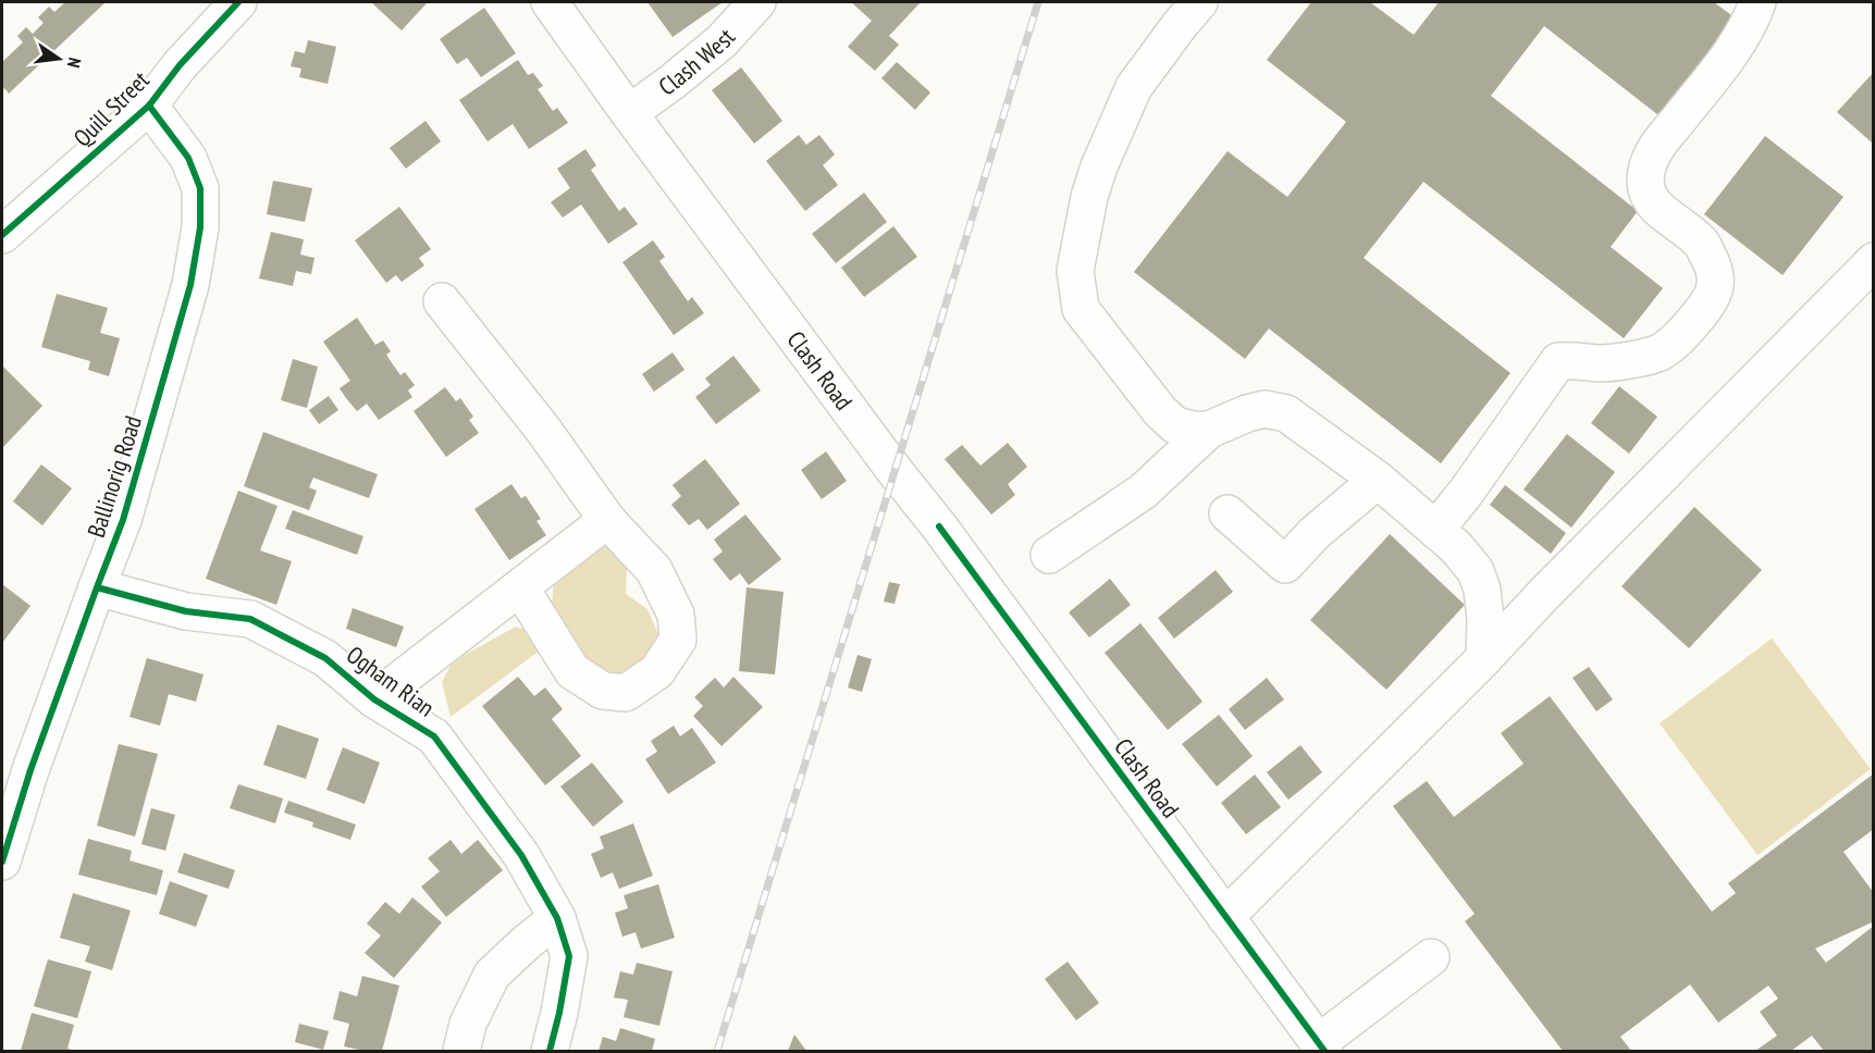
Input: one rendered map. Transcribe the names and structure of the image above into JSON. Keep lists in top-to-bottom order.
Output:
{
  "streets": {
    "street": [
      "Clash West",
      "Quill Street",
      "Clash Road",
      "Ballinorig Road",
      "Ogham Rian"
    ]
  },
  "crossings": [
    ["Clash West", "Clash Road"],
    ["Quill Street", "Ballinorig Road"],
    ["Ballinorig Road", "Ogham Rian"]
  ],
  "north": "right"
}
